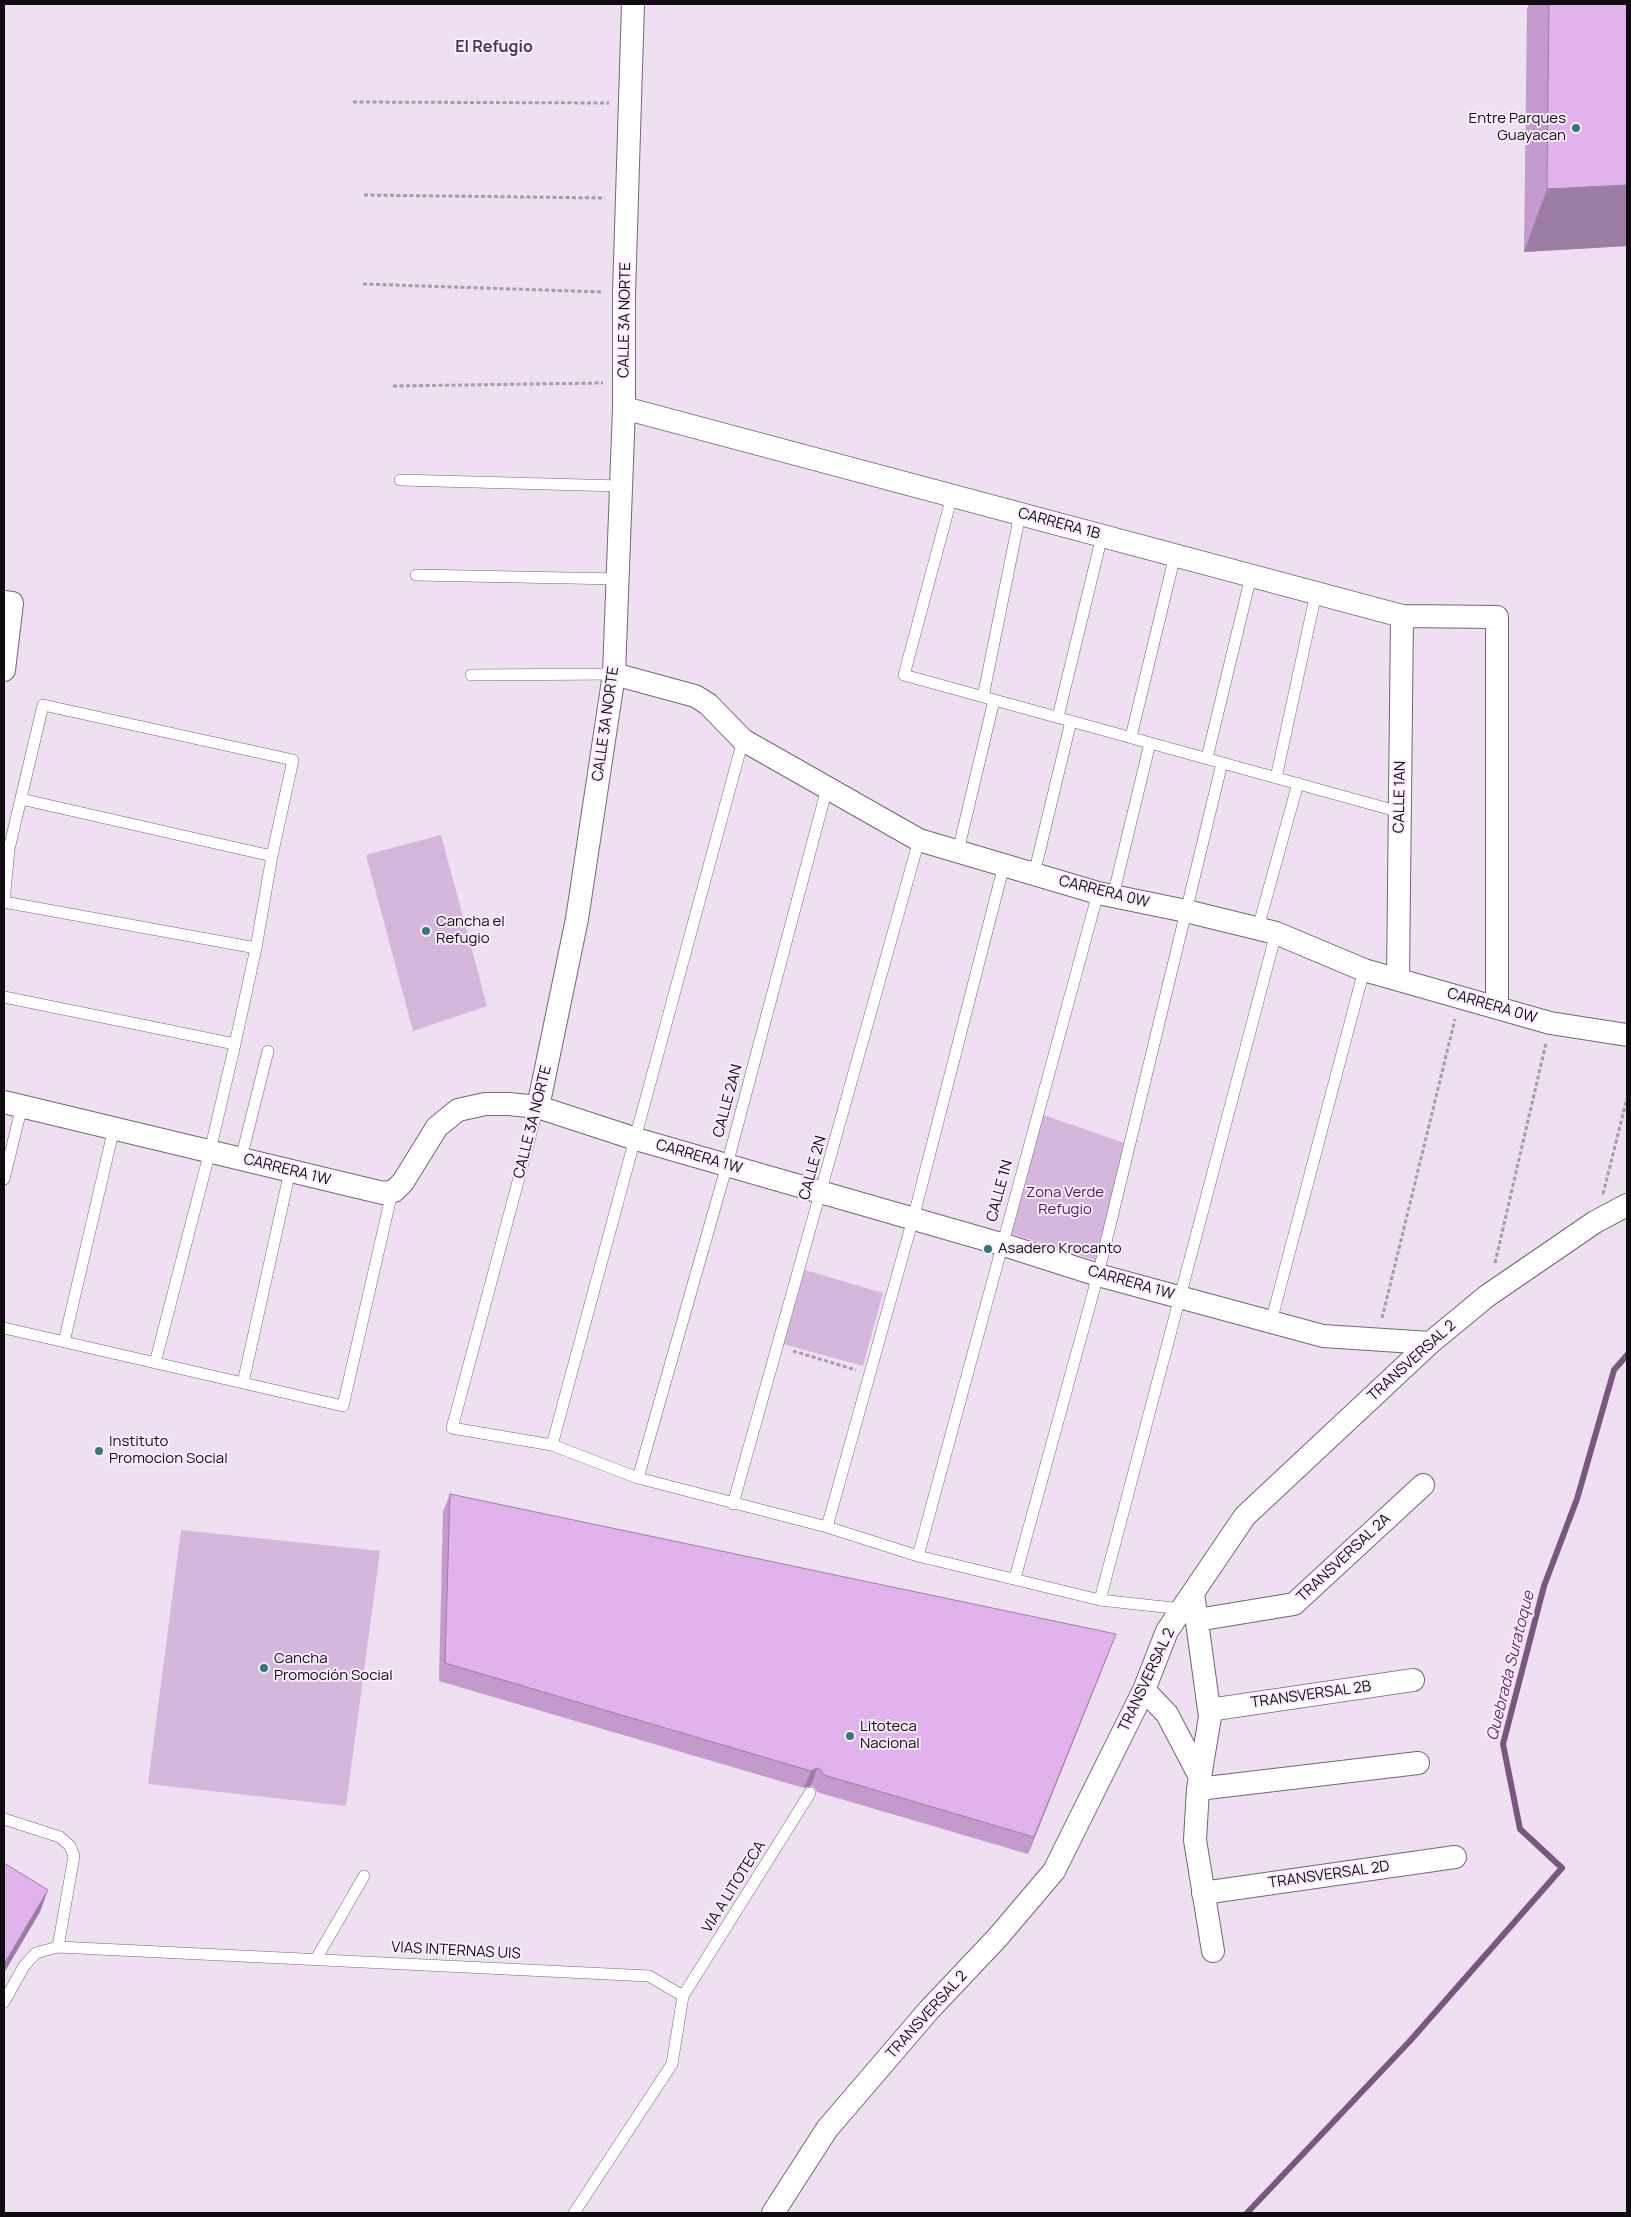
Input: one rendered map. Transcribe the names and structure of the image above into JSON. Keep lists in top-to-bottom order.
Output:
{
  "streets": {
    "street": [
      "CALLE 3A NORTE",
      "CARRERA 1B",
      "CALLE 1AN",
      "CARRERA 0W",
      "CARRERA 1W",
      "TRANSVERSAL 2",
      "TRANSVERSAL 2A",
      "TRANSVERSAL 2B",
      "TRANSVERSAL 2D"
    ],
    "lane": [
      "CALLE 2AN",
      "CALLE 2N",
      "CALLE 1N",
      "VIA A LITOTECA",
      "VIAS INTERNAS UIS"
    ]
  },
  "crossings": [
    ["CALLE 3A NORTE", "CARRERA 1B"],
    ["CALLE 3A NORTE", "CARRERA 0W"],
    ["CALLE 3A NORTE", "CARRERA 1W"],
    ["CARRERA 1B", "CALLE 1AN"],
    ["CARRERA 1B", "CARRERA 0W"],
    ["CALLE 1AN", "CARRERA 0W"],
    ["CARRERA 0W", "CALLE 2AN"],
    ["CARRERA 0W", "CALLE 2N"],
    ["CARRERA 0W", "CALLE 1N"],
    ["CALLE 2AN", "CARRERA 1W"],
    ["CARRERA 1W", "CALLE 2N"],
    ["CARRERA 1W", "CALLE 1N"],
    ["CARRERA 1W", "TRANSVERSAL 2"],
    ["TRANSVERSAL 2", "TRANSVERSAL 2A"],
    ["VIA A LITOTECA", "VIAS INTERNAS UIS"]
  ],
  "districts": ["El Refugio"],
  "water": ["Quebrada Suratoque"],
  "parks": ["Zona Verde Refugio"],
  "places": [
    "Entre Parques Guayacan",
    "Cancha el Refugio",
    "Asadero Krocanto",
    "Instituto Promocion Social",
    "Cancha Promoción Social",
    "Litoteca Nacional"
  ]
}
